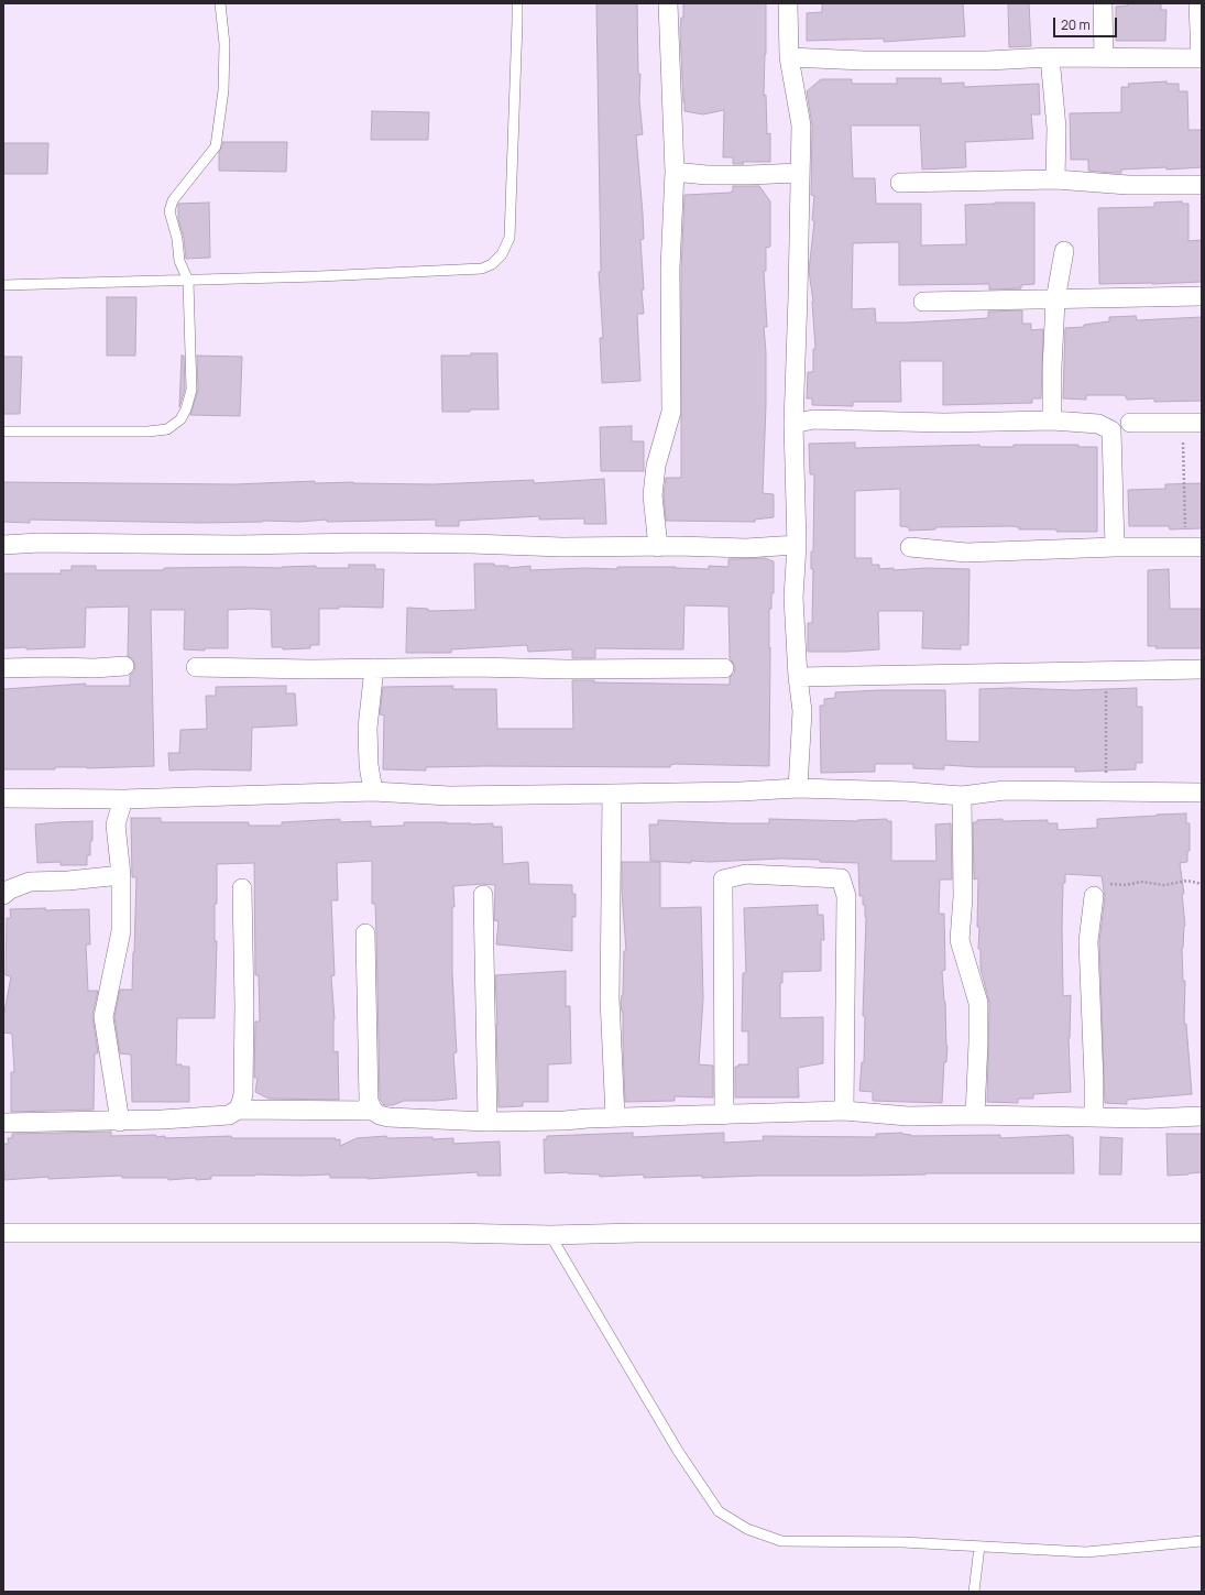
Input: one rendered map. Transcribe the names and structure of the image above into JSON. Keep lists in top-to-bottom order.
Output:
{
  "scale_bar": "20 m"
}
